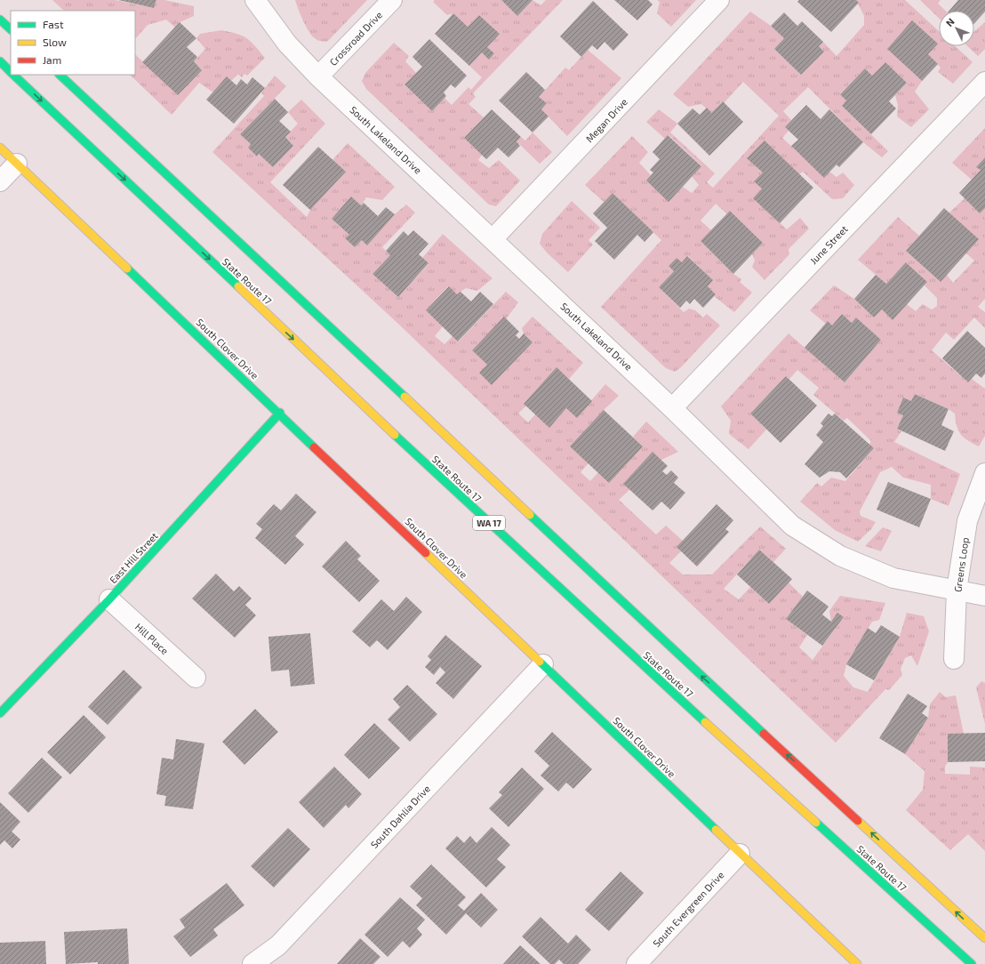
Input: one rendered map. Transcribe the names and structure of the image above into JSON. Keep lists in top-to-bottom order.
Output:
{
  "streets": {
    "main road": [
      "State Route 17",
      "South Clover Drive",
      "WA 17",
      "East Hill Street"
    ],
    "street": [
      "Crossroad Drive",
      "Megan Drive",
      "South Lakeland Drive",
      "June Street",
      "Greens Loop",
      "Hill Place",
      "South Dahlia Drive",
      "South Evergreen Drive"
    ]
  },
  "crossings": [
    ["Crossroad Drive", "South Lakeland Drive"],
    ["Megan Drive", "South Lakeland Drive"],
    ["South Lakeland Drive", "June Street"],
    ["South Lakeland Drive", "Greens Loop"],
    ["South Clover Drive", "East Hill Street"],
    ["South Clover Drive", "South Dahlia Drive"],
    ["South Clover Drive", "South Evergreen Drive"],
    ["East Hill Street", "Hill Place"]
  ],
  "legend": ["Fast", "Slow", "Jam"],
  "north": "top left"
}
